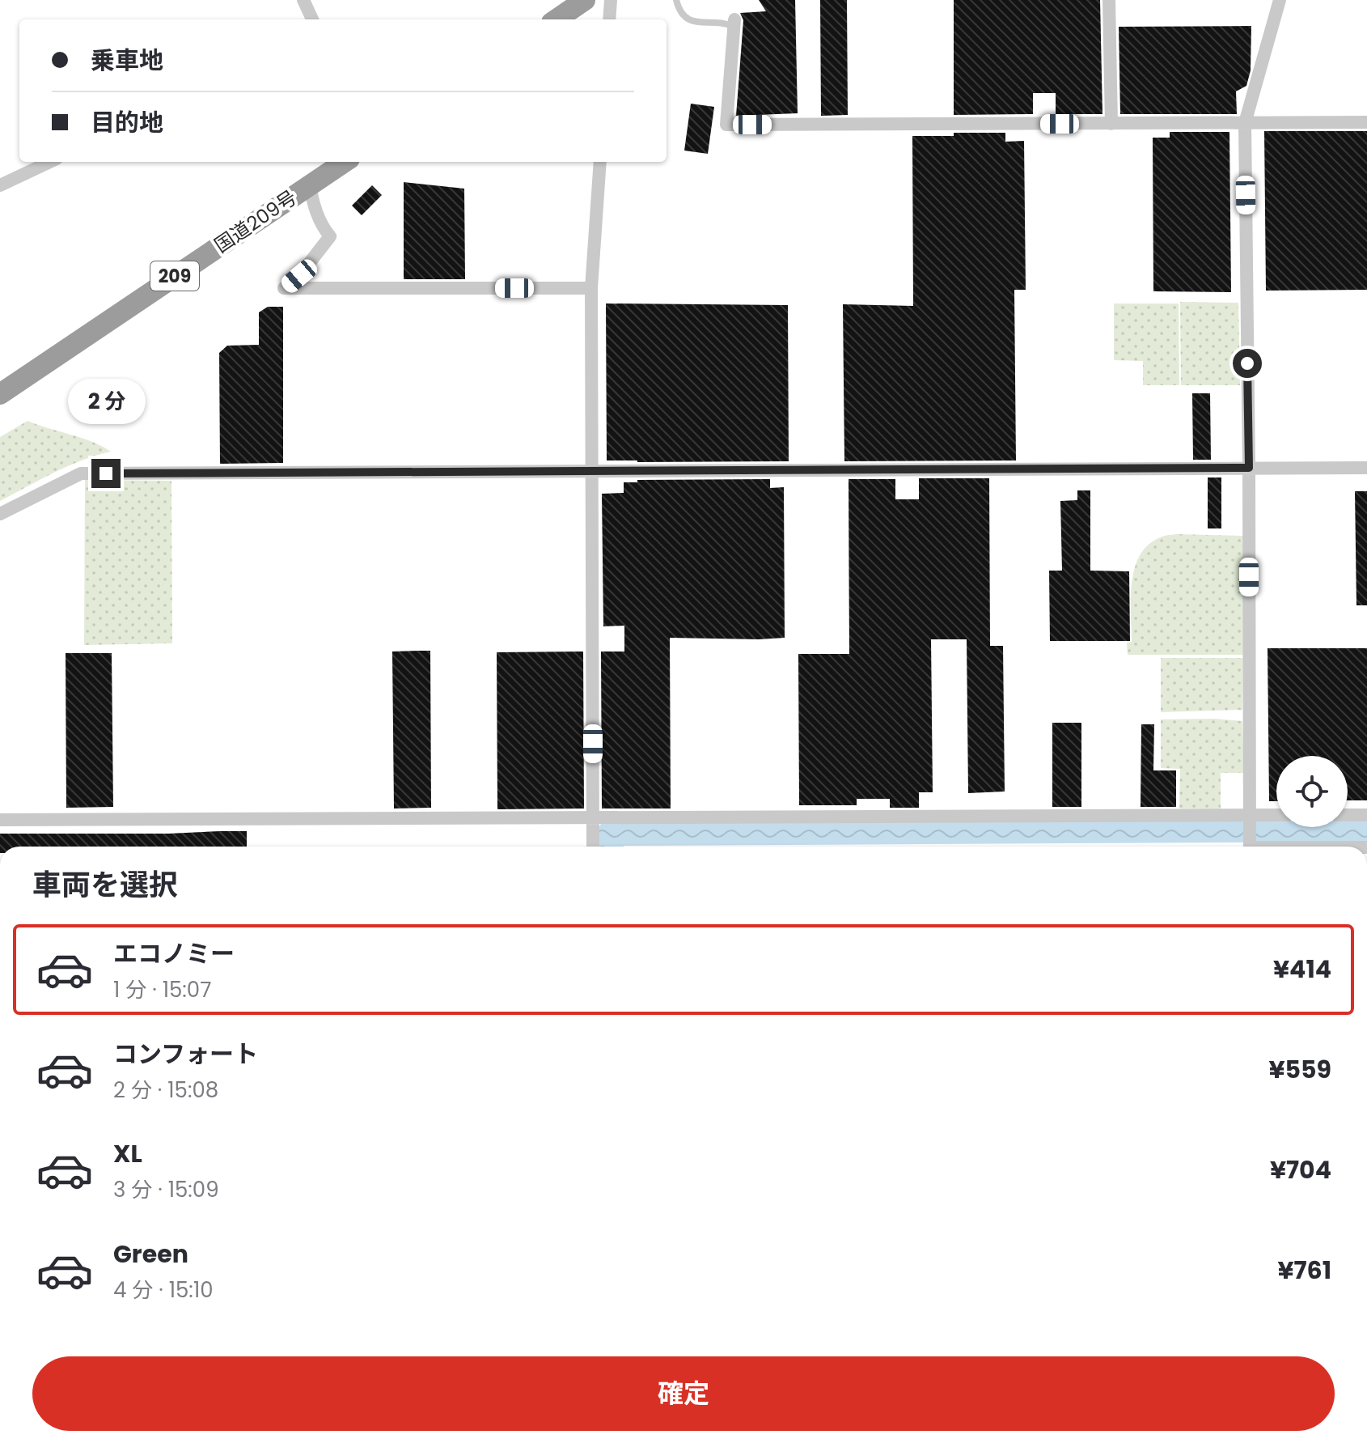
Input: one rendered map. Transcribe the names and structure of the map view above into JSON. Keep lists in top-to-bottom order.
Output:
{
  "streets": {
    "highway": ["国道209号", "209"]
  },
  "page": {
    "banner": ["乗車地", "目的地"],
    "bubble": "2 分",
    "heading": "車両を選択",
    "list": [
      {
        "name": "エコノミー",
        "note": "1 分 · 15:07",
        "value": "¥414"
      },
      {
        "name": "コンフォート",
        "note": "2 分 · 15:08",
        "value": "¥559"
      },
      {
        "name": "XL",
        "note": "3 分 · 15:09",
        "value": "¥704"
      },
      {
        "name": "Green",
        "note": "4 分 · 15:10",
        "value": "¥761"
      }
    ],
    "buttons": "確定"
  }
}
